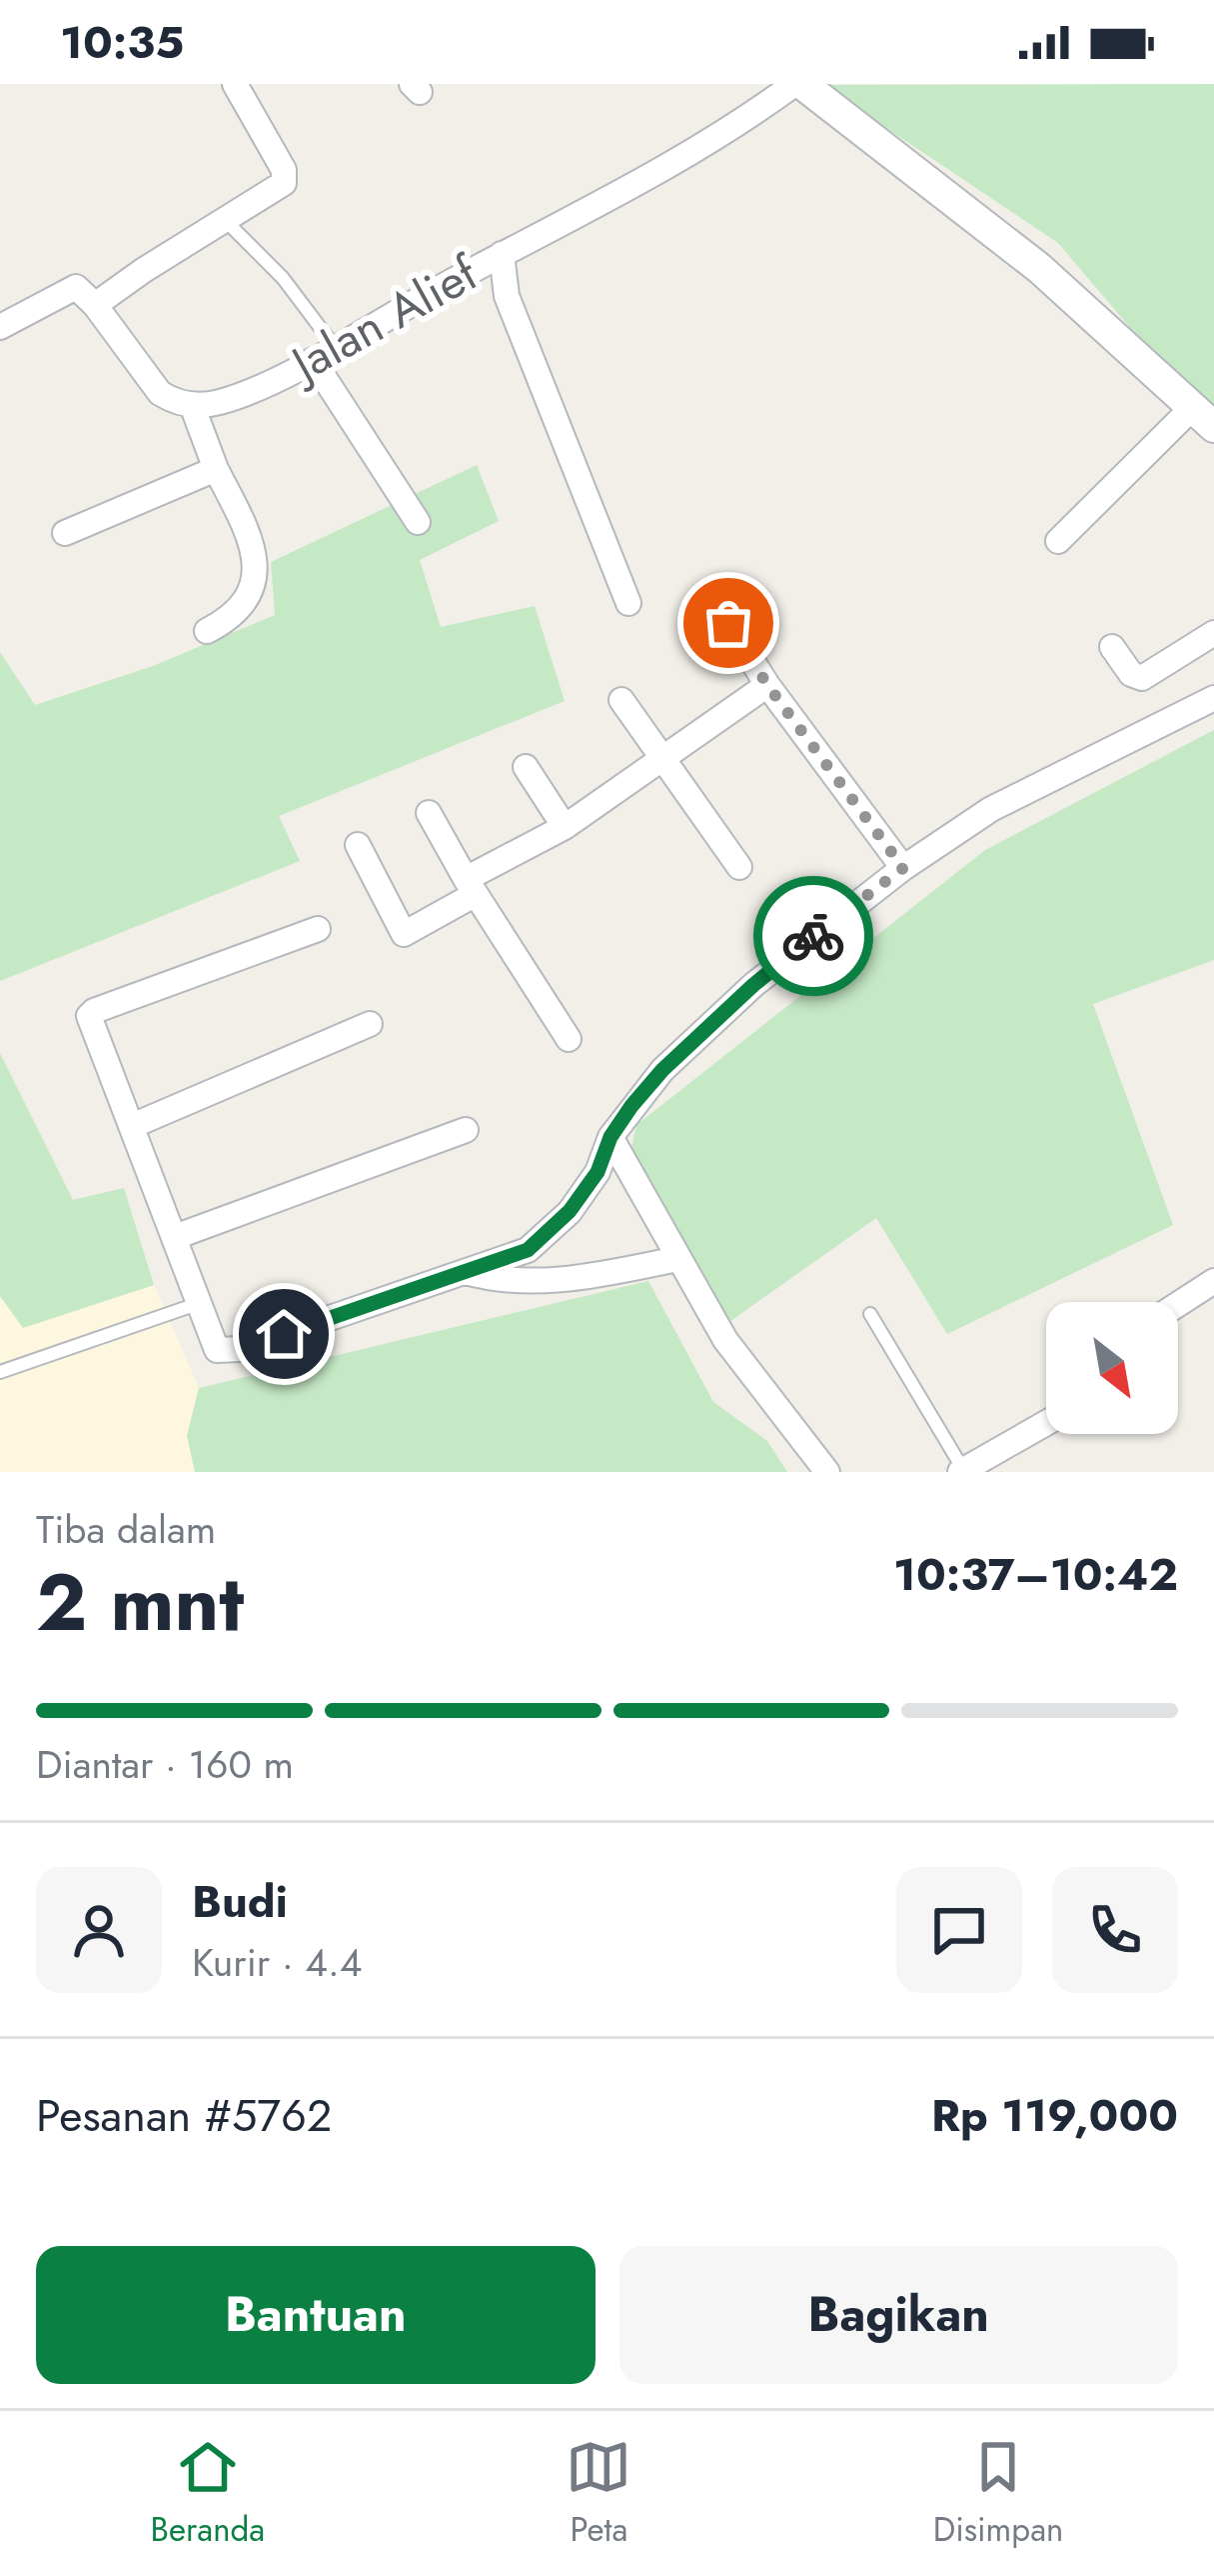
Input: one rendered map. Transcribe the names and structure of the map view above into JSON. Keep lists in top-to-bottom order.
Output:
{
  "streets": {
    "street": ["Jalan Alief"]
  },
  "north": "bottom right",
  "page": {
    "status": "10:35",
    "heading": ["2 mnt", "Tiba dalam", "10:37–10:42"],
    "panel": [
      "Budi",
      "Kurir · 4.4",
      "Pesanan #5762",
      "Rp 119,000"
    ],
    "bar": "Diantar · 160 m",
    "buttons": ["Bantuan", "Bagikan"],
    "tabs": ["Beranda", "Peta", "Disimpan"]
  }
}
